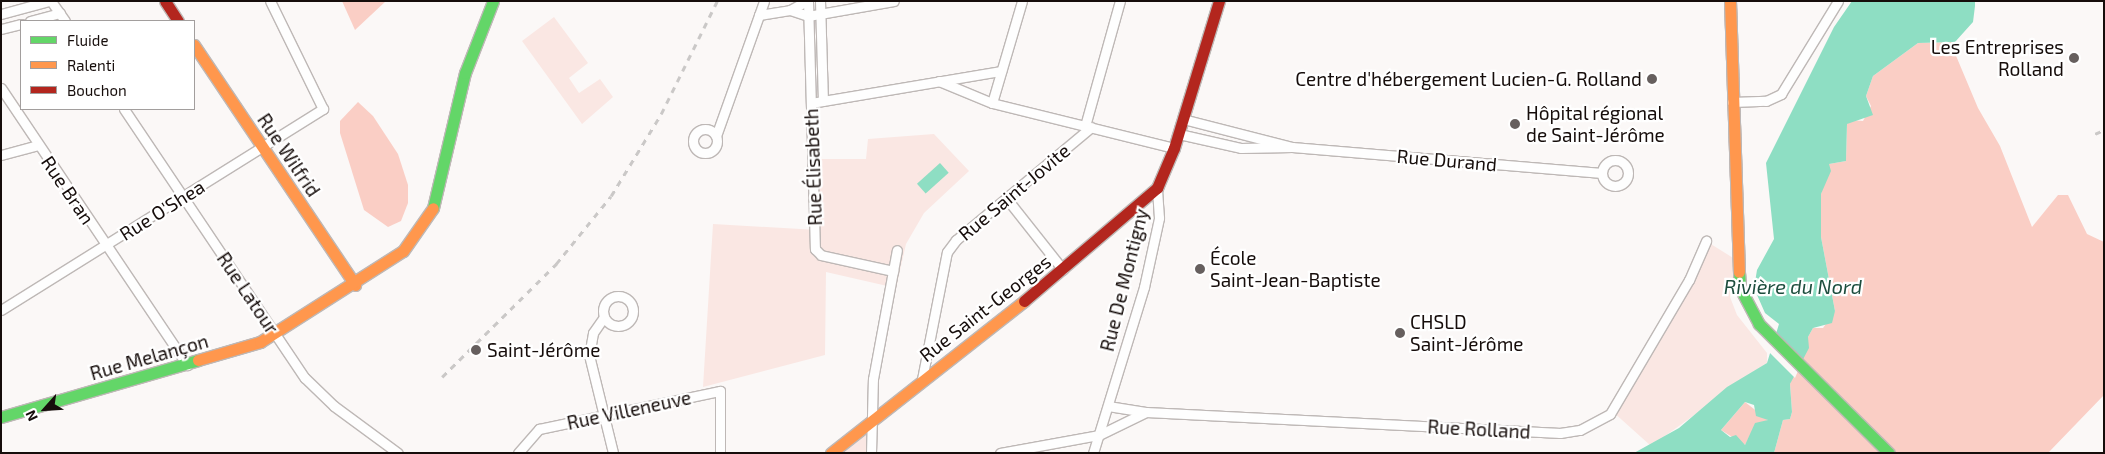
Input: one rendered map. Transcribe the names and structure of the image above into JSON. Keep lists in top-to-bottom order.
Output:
{
  "streets": {
    "street": [
      "Rue Wilfrid",
      "Rue Durand",
      "Rue Élisabeth",
      "Rue Bran",
      "Rue Saint-Jovite",
      "Rue O'Shea",
      "Rue De Montigny",
      "Rue Latour",
      "Rue Saint-Georges",
      "Rue Melançon",
      "Rue Villeneuve",
      "Rue Rolland"
    ]
  },
  "crossings": [
    ["Rue Wilfrid", "Rue O'Shea"],
    ["Rue Wilfrid", "Rue Melançon"],
    ["Rue Durand", "Rue De Montigny"],
    ["Rue Bran", "Rue O'Shea"],
    ["Rue Bran", "Rue Melançon"],
    ["Rue Saint-Jovite", "Rue Saint-Georges"],
    ["Rue O'Shea", "Rue Latour"],
    ["Rue De Montigny", "Rue Saint-Georges"],
    ["Rue De Montigny", "Rue Rolland"],
    ["Rue Latour", "Rue Melançon"]
  ],
  "water": ["Rivière du Nord"],
  "places": [
    "Les Entreprises Rolland",
    "Centre d'hébergement Lucien-G. Rolland",
    "Hôpital régional de Saint-Jérôme",
    "École Saint-Jean-Baptiste",
    "CHSLD Saint-Jérôme",
    "Saint-Jérôme"
  ],
  "legend": ["Fluide", "Ralenti", "Bouchon"],
  "north": "bottom left"
}
